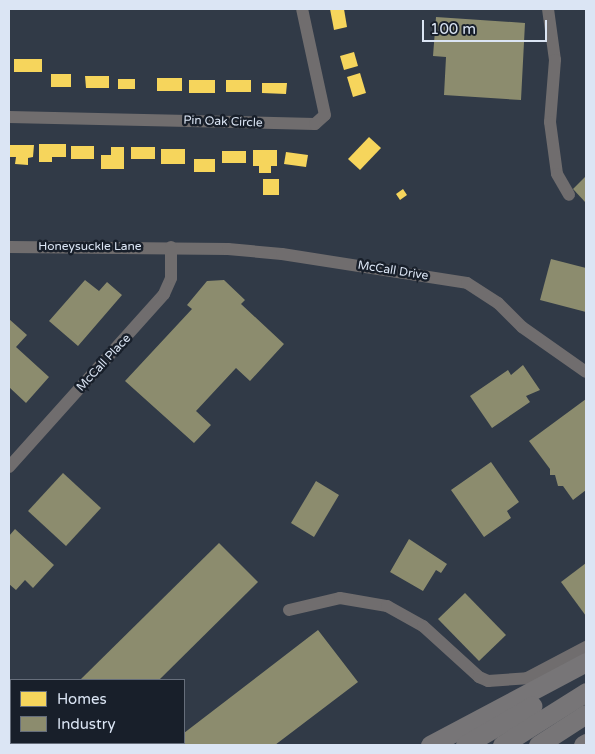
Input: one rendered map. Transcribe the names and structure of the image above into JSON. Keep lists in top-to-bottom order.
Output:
{
  "streets": {
    "street": [
      "Pin Oak Circle",
      "Honeysuckle Lane",
      "McCall Drive",
      "McCall Place"
    ]
  },
  "crossings": [
    ["Honeysuckle Lane", "McCall Drive"],
    ["Honeysuckle Lane", "McCall Place"],
    ["McCall Drive", "McCall Place"]
  ],
  "legend": ["Homes", "Industry"],
  "scale_bar": "100 m"
}
